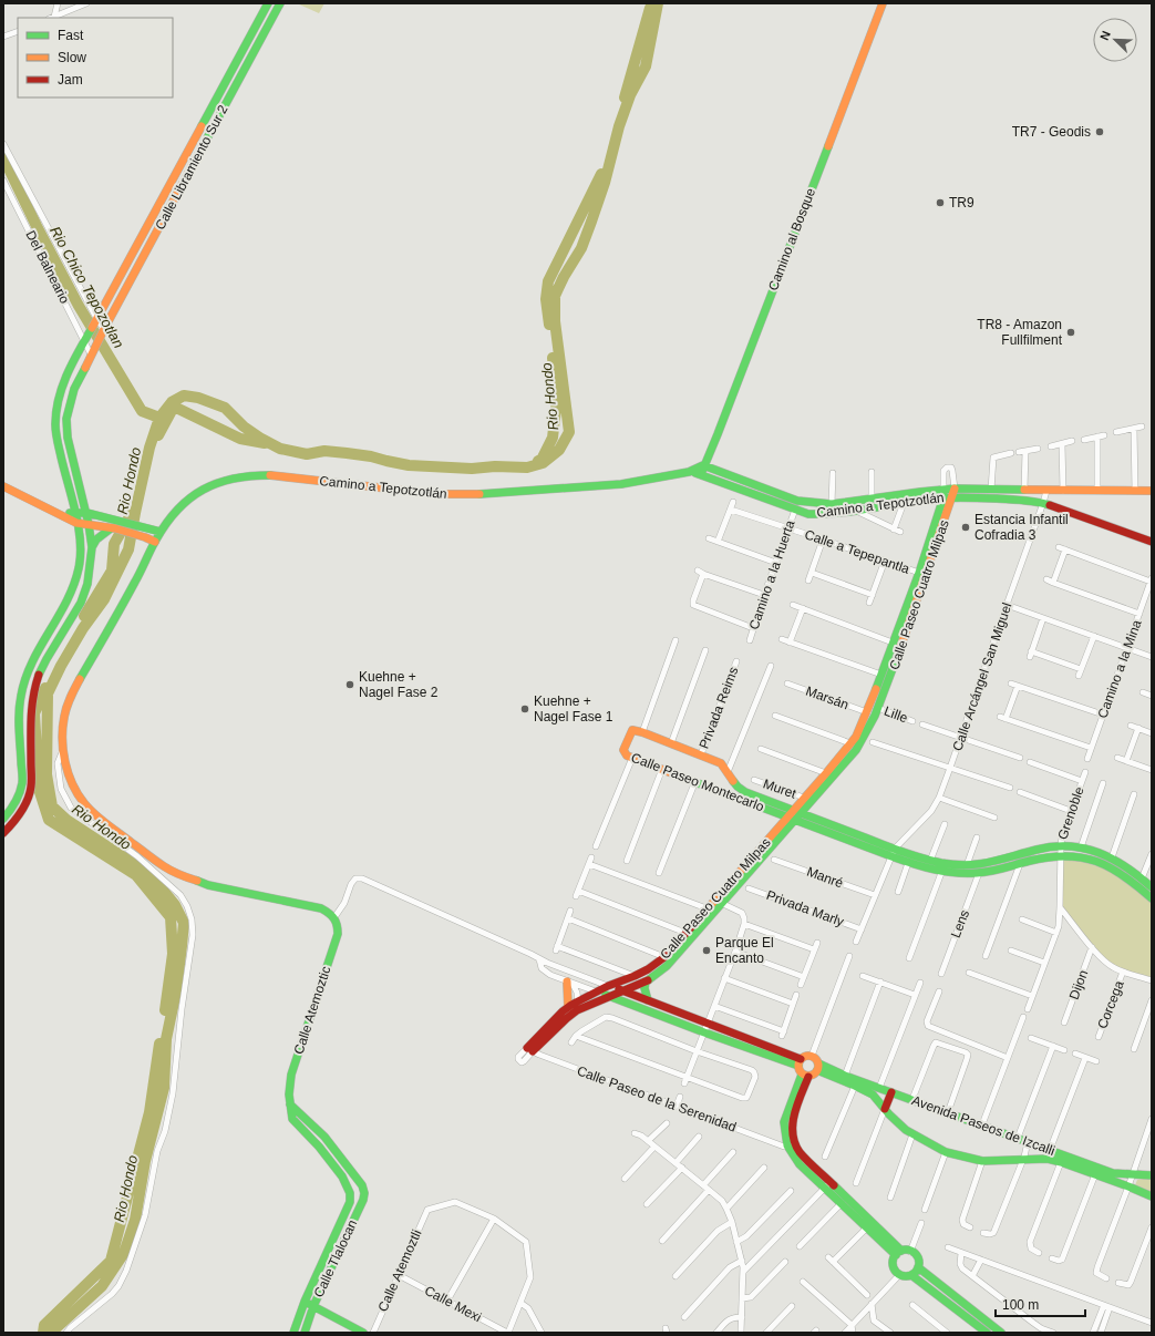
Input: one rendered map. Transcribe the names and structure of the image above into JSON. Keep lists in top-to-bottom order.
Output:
{
  "streets": {
    "main road": [
      "Calle Libramiento Sur 2",
      "Camino al Bosque",
      "Camino a Tepotzotlán",
      "Calle Paseo Cuatro Milpas",
      "Calle Paseo Montecarlo",
      "Calle Atemoztic",
      "Avenida Paseos de Izcalli",
      "Calle Tlalocan"
    ],
    "street": [
      "Del Balneario",
      "Calle a Tepepantla",
      "Camino a la Huerta",
      "Camino a la Mina",
      "Calle Arcángel San Miguel",
      "Marsán",
      "Privada Reims",
      "Lille",
      "Muret",
      "Grenoble",
      "Manré",
      "Privada Marly",
      "Lens",
      "Dijon",
      "Corcega",
      "Calle Paseo de la Serenidad",
      "Calle Atemoztli",
      "Calle Mexi"
    ]
  },
  "crossings": [
    ["Calle Libramiento Sur 2", "Del Balneario"],
    ["Camino al Bosque", "Camino a Tepotzotlán"],
    ["Camino a Tepotzotlán", "Camino a la Huerta"],
    ["Camino a Tepotzotlán", "Calle Paseo Cuatro Milpas"],
    ["Camino a Tepotzotlán", "Calle Arcángel San Miguel"],
    ["Camino a Tepotzotlán", "Calle Atemoztic"],
    ["Calle a Tepepantla", "Camino a la Huerta"],
    ["Calle a Tepepantla", "Calle Paseo Cuatro Milpas"],
    ["Calle Paseo Cuatro Milpas", "Marsán"],
    ["Calle Paseo Cuatro Milpas", "Lille"],
    ["Calle Paseo Cuatro Milpas", "Calle Paseo Montecarlo"],
    ["Calle Paseo Cuatro Milpas", "Muret"],
    ["Calle Paseo Cuatro Milpas", "Calle Paseo de la Serenidad"],
    ["Calle Arcángel San Miguel", "Calle Paseo Montecarlo"],
    ["Privada Reims", "Calle Paseo Montecarlo"],
    ["Calle Paseo Montecarlo", "Grenoble"],
    ["Calle Paseo Montecarlo", "Lens"],
    ["Calle Atemoztic", "Calle Tlalocan"],
    ["Calle Atemoztli", "Calle Mexi"]
  ],
  "water": ["Rio Chico Tepozotlan", "Rio Hondo"],
  "places": [
    "TR7 - Geodis",
    "TR9",
    "TR8 - Amazon Fullfilment",
    "Estancia Infantil Cofradia 3",
    "Kuehne + Nagel Fase 2",
    "Kuehne + Nagel Fase 1",
    "Parque El Encanto"
  ],
  "legend": ["Fast", "Slow", "Jam"],
  "scale_bar": "100 m",
  "north": "top left"
}
